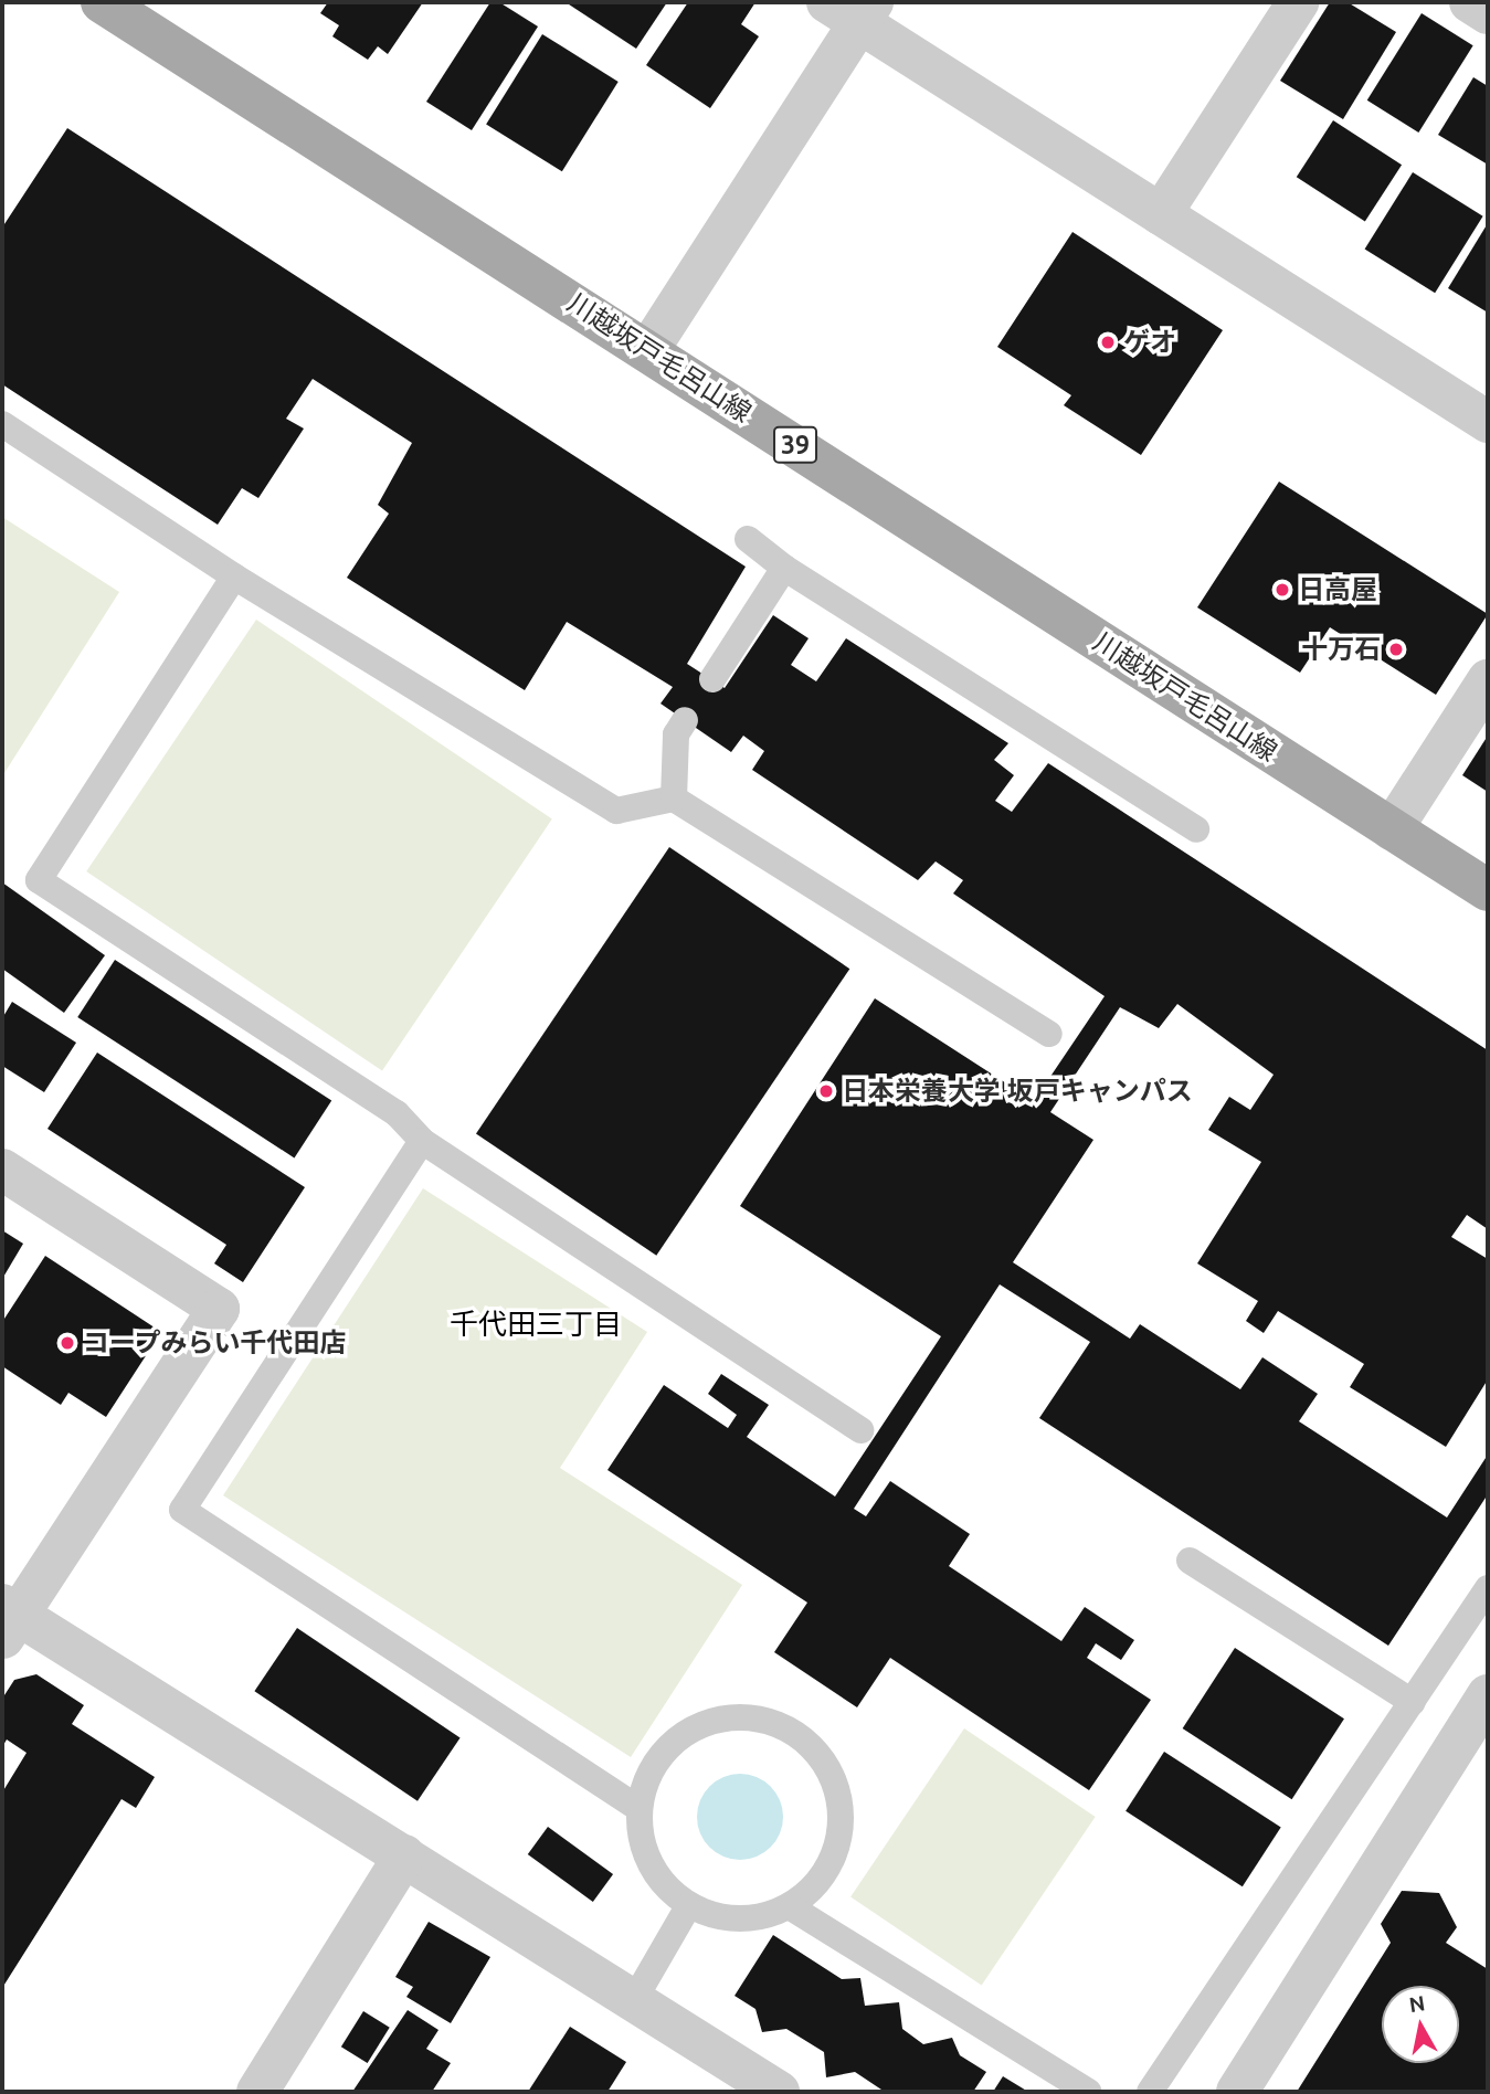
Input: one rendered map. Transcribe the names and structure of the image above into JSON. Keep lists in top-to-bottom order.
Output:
{
  "streets": {
    "main road": ["川越坂戸毛呂山線", "39"]
  },
  "districts": ["千代田三丁目"],
  "places": [
    "ゲオ",
    "日高屋",
    "十万石",
    "日本栄養大学 坂戸キャンパス",
    "コープみらい千代田店"
  ],
  "north": "top"
}
